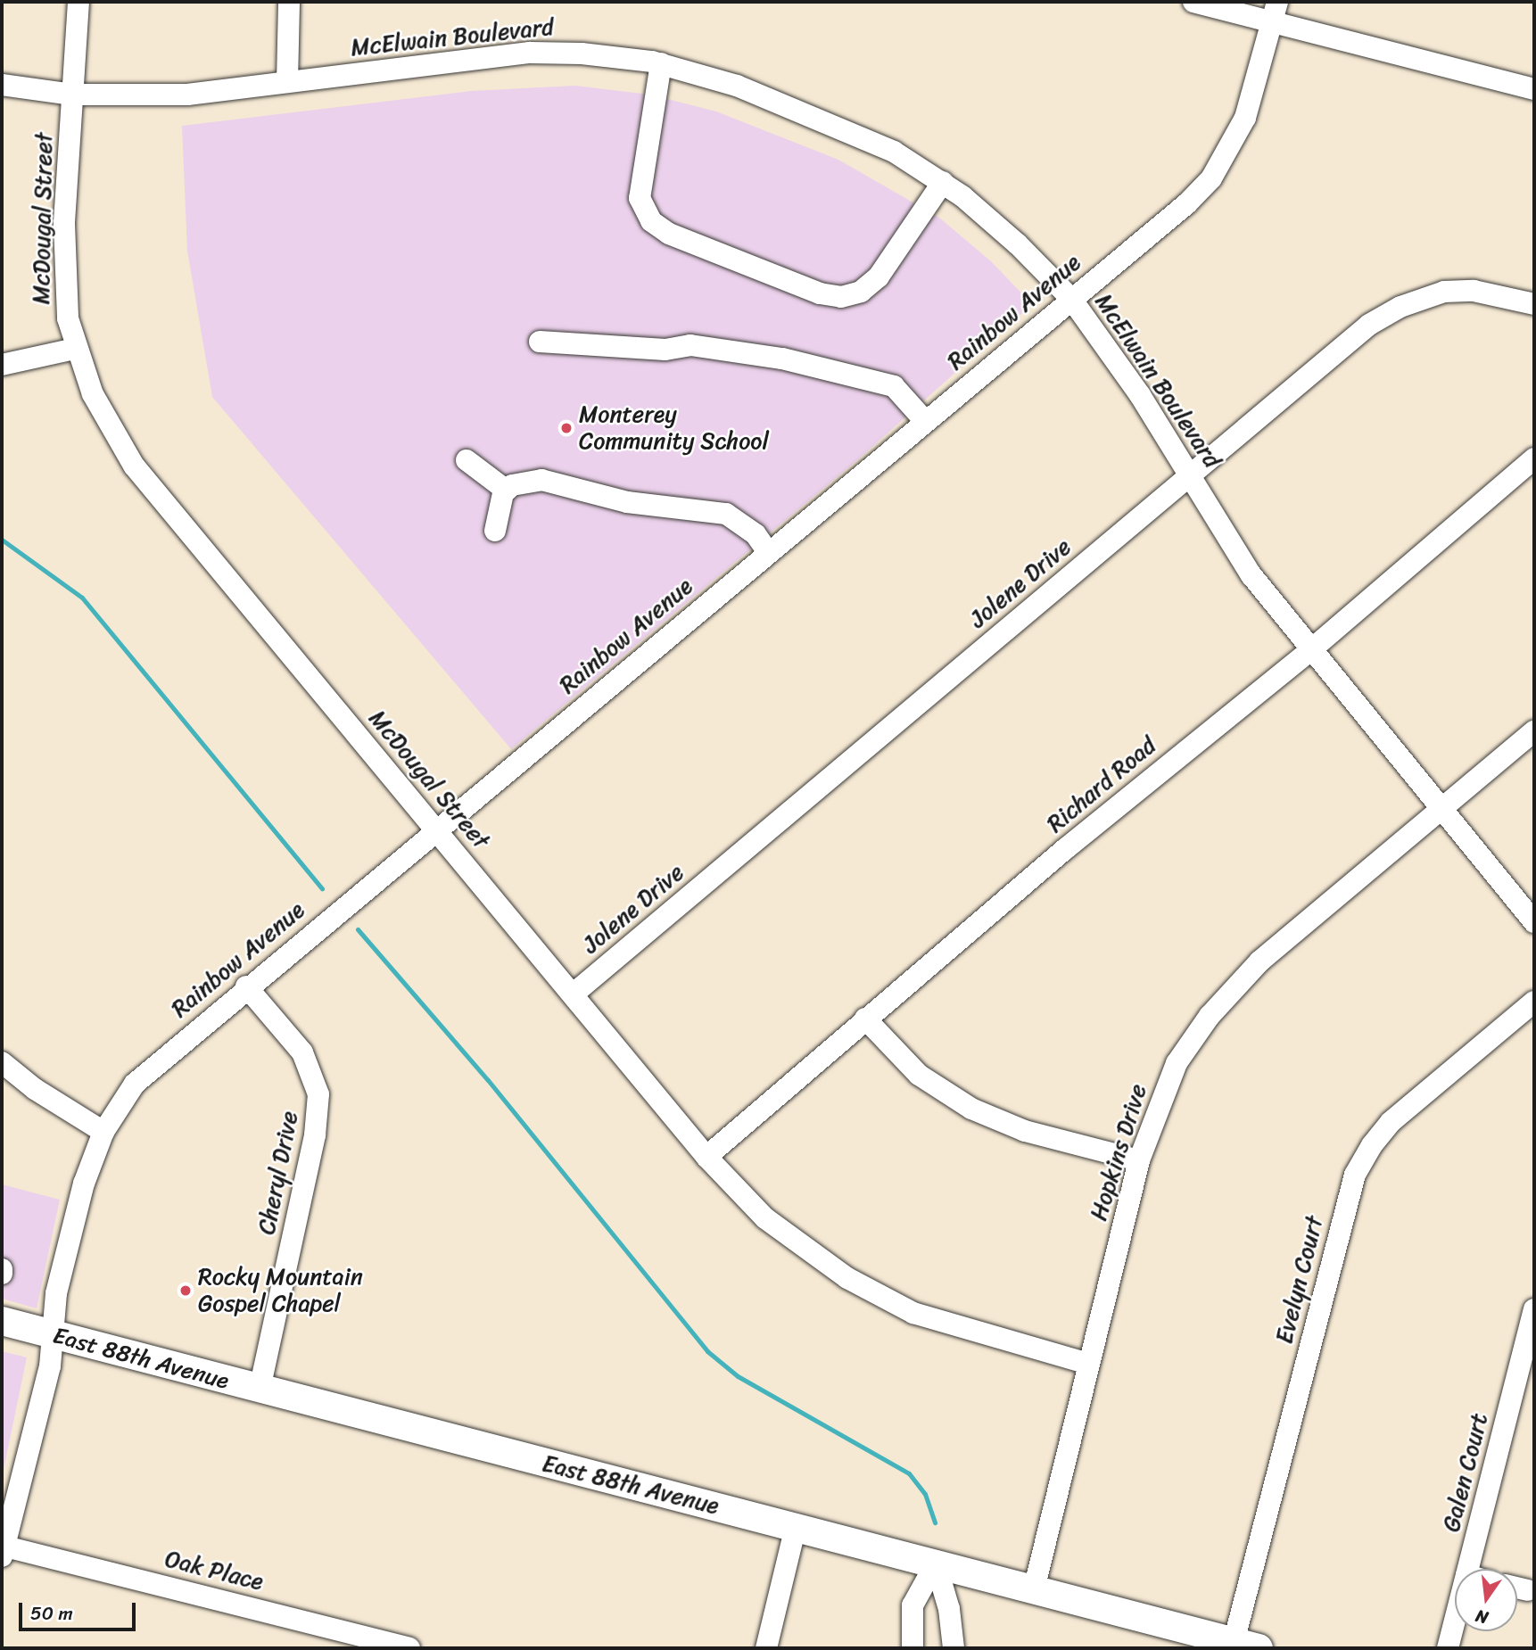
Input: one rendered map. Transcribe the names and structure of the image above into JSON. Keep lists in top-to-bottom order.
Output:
{
  "streets": {
    "main road": ["East 88th Avenue"],
    "street": [
      "McElwain Boulevard",
      "McDougal Street",
      "Rainbow Avenue",
      "Jolene Drive",
      "Richard Road",
      "Hopkins Drive",
      "Cheryl Drive",
      "Evelyn Court",
      "Galen Court",
      "Oak Place"
    ]
  },
  "crossings": [
    ["McElwain Boulevard", "McDougal Street"],
    ["McElwain Boulevard", "Rainbow Avenue"],
    ["McElwain Boulevard", "Jolene Drive"],
    ["McElwain Boulevard", "Richard Road"],
    ["McElwain Boulevard", "Hopkins Drive"],
    ["McDougal Street", "Rainbow Avenue"],
    ["McDougal Street", "Jolene Drive"],
    ["McDougal Street", "Richard Road"],
    ["McDougal Street", "Hopkins Drive"],
    ["Rainbow Avenue", "Cheryl Drive"],
    ["Rainbow Avenue", "East 88th Avenue"],
    ["Rainbow Avenue", "Oak Place"],
    ["Hopkins Drive", "East 88th Avenue"],
    ["Cheryl Drive", "East 88th Avenue"],
    ["Evelyn Court", "East 88th Avenue"]
  ],
  "places": ["Monterey Community School", "Rocky Mountain Gospel Chapel"],
  "scale_bar": "50 m",
  "north": "bottom"
}
